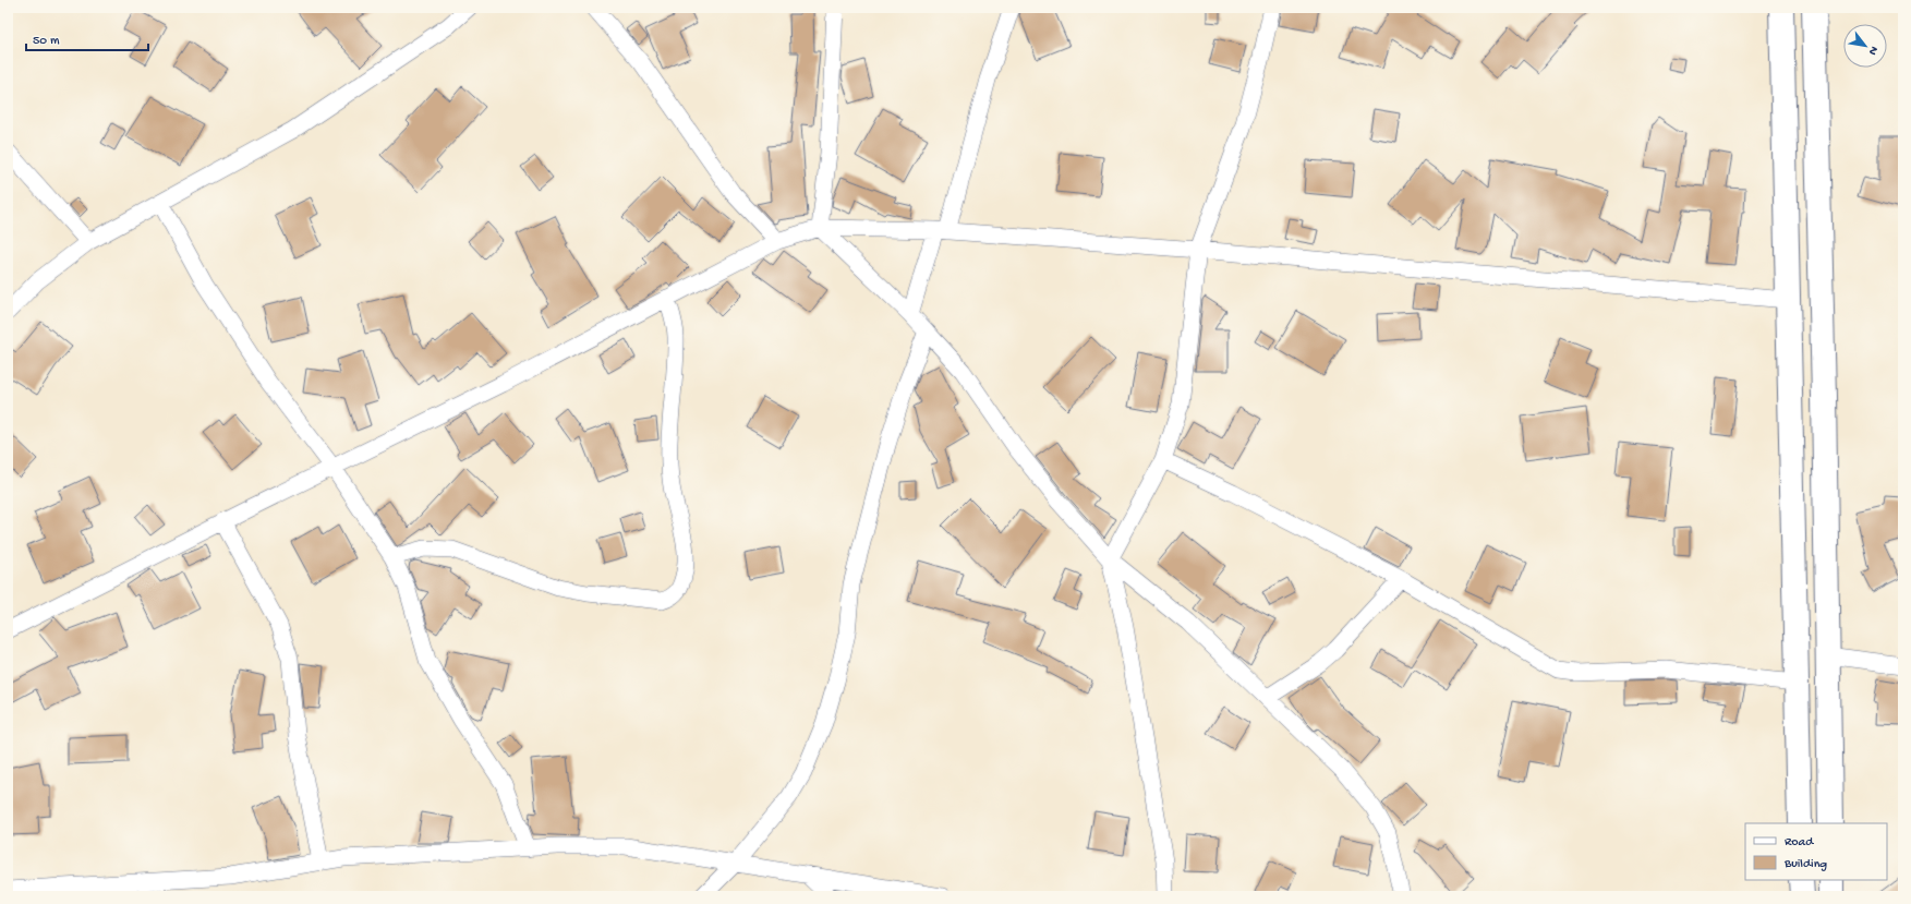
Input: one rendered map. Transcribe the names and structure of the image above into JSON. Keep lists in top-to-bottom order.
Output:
{
  "legend": ["Road", "Building"],
  "scale_bar": "50 m",
  "north": "bottom right"
}
